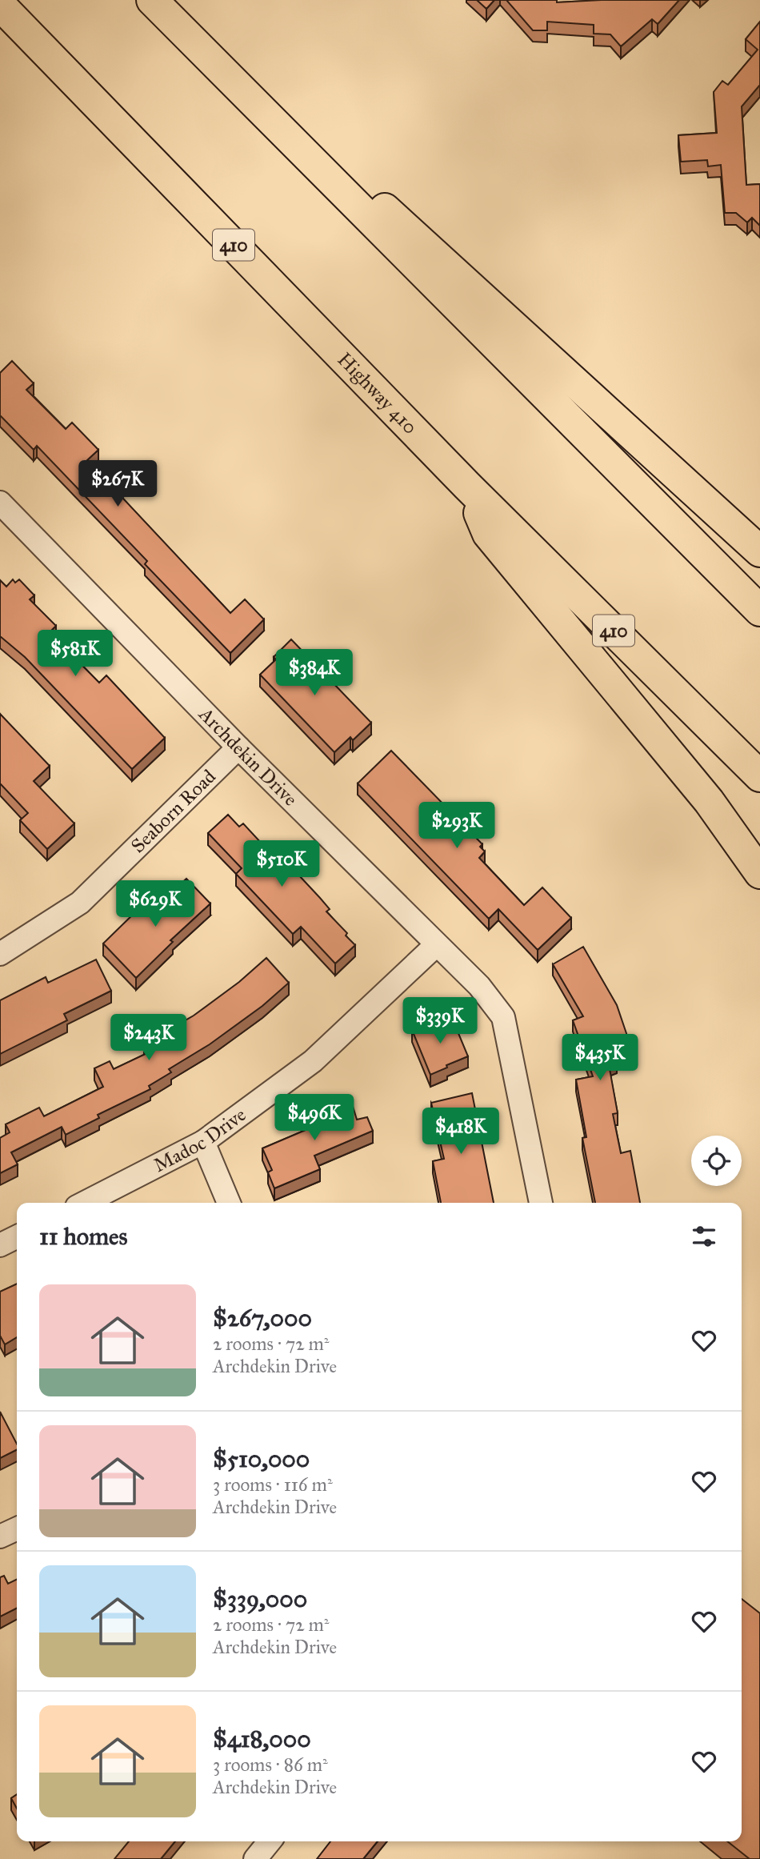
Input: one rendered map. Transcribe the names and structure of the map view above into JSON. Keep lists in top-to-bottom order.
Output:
{
  "streets": {
    "highway": ["410", "Highway 410"],
    "street": ["Archdekin Drive", "Seaborn Road", "Madoc Drive"]
  },
  "crossings": [
    ["Archdekin Drive", "Seaborn Road"],
    ["Archdekin Drive", "Madoc Drive"]
  ],
  "page": {
    "price": [
      "$267K",
      "$581K",
      "$384K",
      "$293K",
      "$510K",
      "$629K",
      "$339K",
      "$243K",
      "$435K",
      "$496K",
      "$418K"
    ],
    "heading": "11 homes",
    "list": [
      {
        "name": "$267,000",
        "note": "2 rooms · 72 m² · Archdekin Drive"
      },
      {
        "name": "$510,000",
        "note": "3 rooms · 116 m² · Archdekin Drive"
      },
      {
        "name": "$339,000",
        "note": "2 rooms · 72 m² · Archdekin Drive"
      },
      {
        "name": "$418,000",
        "note": "3 rooms · 86 m² · Archdekin Drive"
      }
    ]
  }
}
